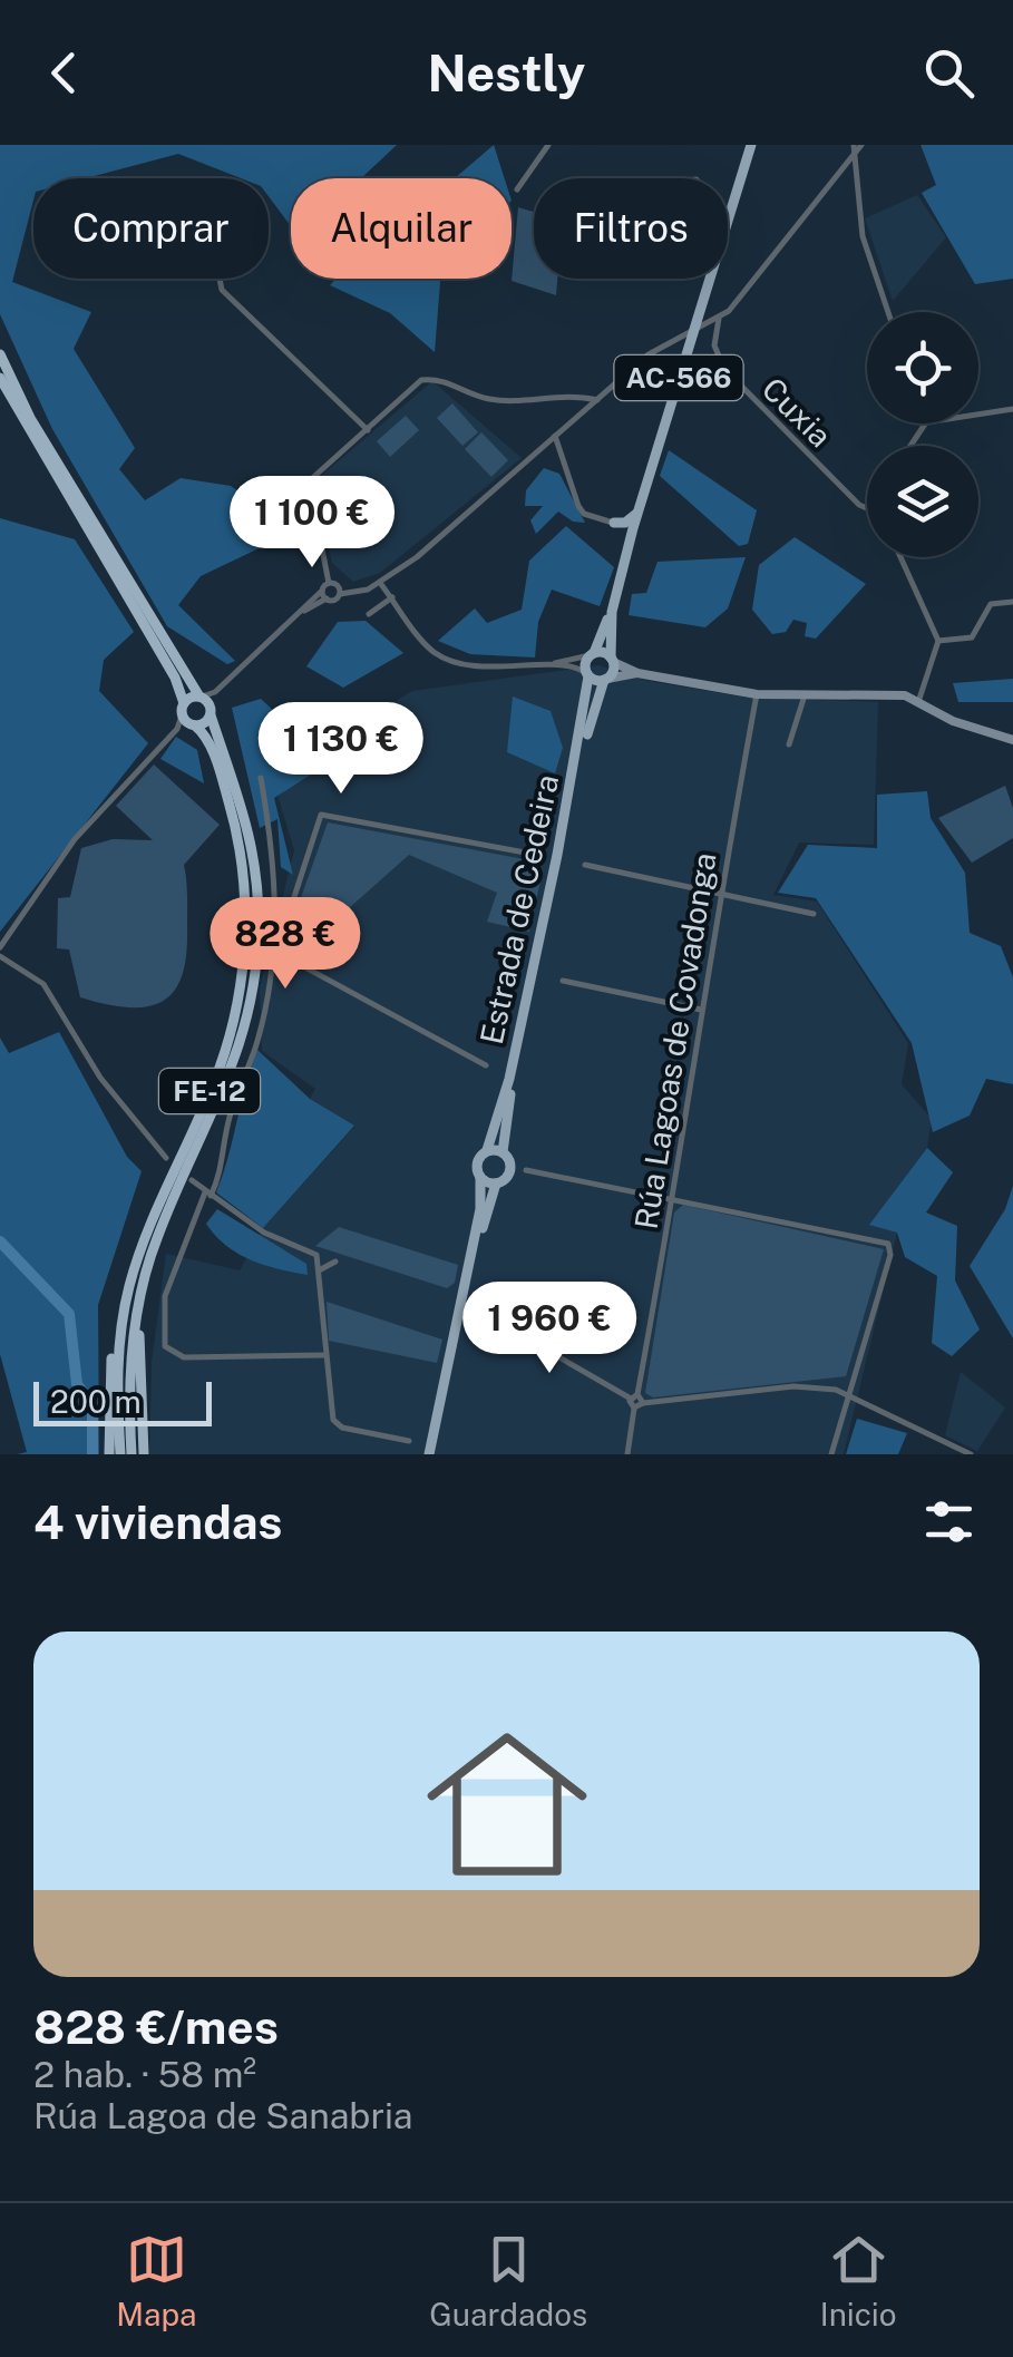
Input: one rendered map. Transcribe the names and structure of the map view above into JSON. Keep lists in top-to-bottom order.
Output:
{
  "streets": {
    "highway": ["FE-12"],
    "main road": ["AC-566", "Estrada de Cedeira"],
    "street": ["Cuxia", "Rúa Lagoas de Covadonga"]
  },
  "crossings": [
    ["AC-566", "Estrada de Cedeira"]
  ],
  "scale_bar": "200 m",
  "page": {
    "header": "Nestly",
    "chip": ["Comprar", "Alquilar", "Filtros"],
    "price": [
      "1 100 €",
      "1 130 €",
      "828 €",
      "1 960 €"
    ],
    "scale": "200 m",
    "heading": "4 viviendas",
    "list": [
      {
        "name": "828 €/mes",
        "note": "2 hab. · 58 m² · Rúa Lagoa de Sanabria"
      }
    ],
    "tabs": ["Mapa", "Guardados", "Inicio"]
  }
}
